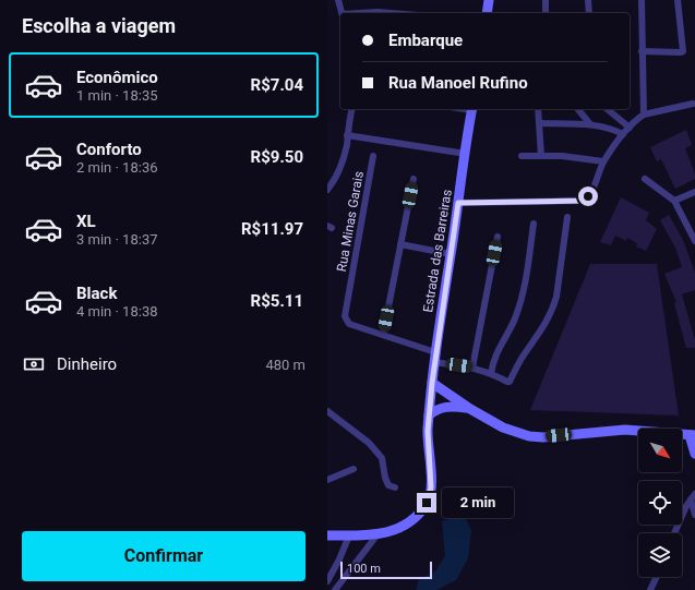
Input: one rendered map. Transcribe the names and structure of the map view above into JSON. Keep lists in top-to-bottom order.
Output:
{
  "streets": {
    "main road": ["Estrada das Barreiras"],
    "street": ["Rua Minas Garais"]
  },
  "scale_bar": "100 m",
  "north": "bottom right",
  "page": {
    "heading": "Escolha a viagem",
    "banner": ["Embarque", "Rua Manoel Rufino"],
    "list": [
      {
        "name": "Econômico",
        "note": "1 min · 18:35",
        "value": "R$7.04"
      },
      {
        "name": "Conforto",
        "note": "2 min · 18:36",
        "value": "R$9.50"
      },
      {
        "name": "XL",
        "note": "3 min · 18:37",
        "value": "R$11.97"
      },
      {
        "name": "Black",
        "note": "4 min · 18:38",
        "value": "R$5.11"
      }
    ],
    "pay": ["Dinheiro", "480 m"],
    "bubble": "2 min",
    "buttons": "Confirmar",
    "scale": "100 m"
  }
}
